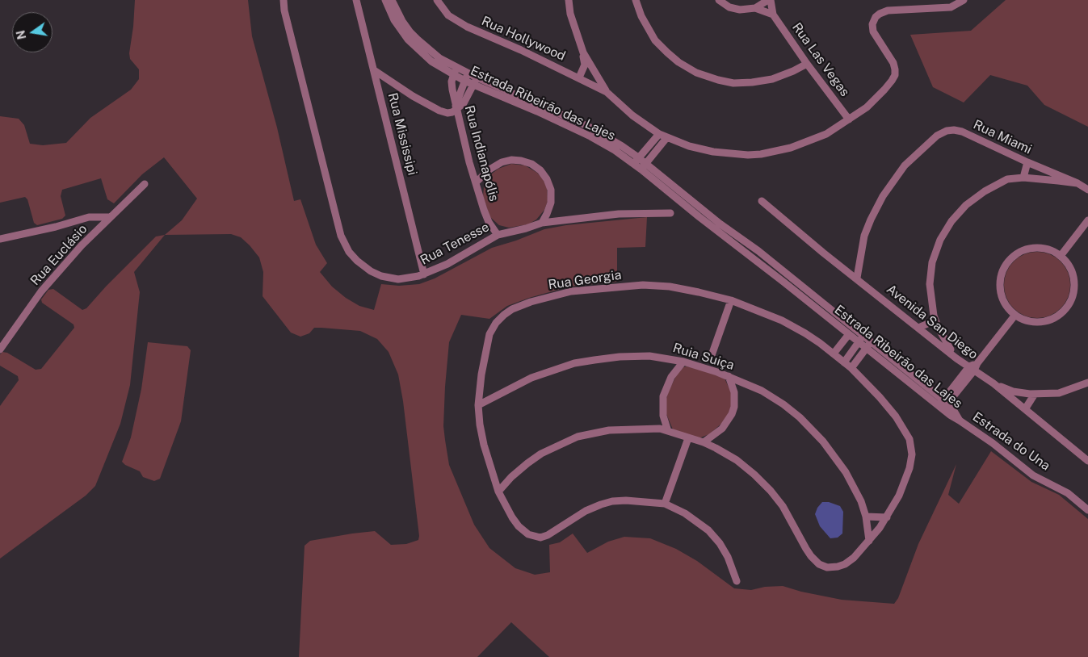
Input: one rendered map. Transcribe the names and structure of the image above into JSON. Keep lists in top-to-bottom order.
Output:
{
  "streets": {
    "street": [
      "Rua Hollywood",
      "Rua Las Vegas",
      "Estrada Ribeirão das Lajes",
      "Rua Mississipi",
      "Rua Miami",
      "Rua Indianapólis",
      "Rua Tenesse",
      "Rua Euclásio",
      "Rua Georgia",
      "Avenida San Diego",
      "Ruia Suiça",
      "Estrada do Una"
    ]
  },
  "crossings": [
    ["Rua Hollywood", "Rua Las Vegas"],
    ["Estrada Ribeirão das Lajes", "Rua Indianapólis"],
    ["Estrada Ribeirão das Lajes", "Estrada do Una"],
    ["Rua Mississipi", "Rua Tenesse"],
    ["Rua Miami", "Avenida San Diego"],
    ["Rua Indianapólis", "Rua Tenesse"],
    ["Rua Georgia", "Ruia Suiça"]
  ],
  "north": "left"
}
